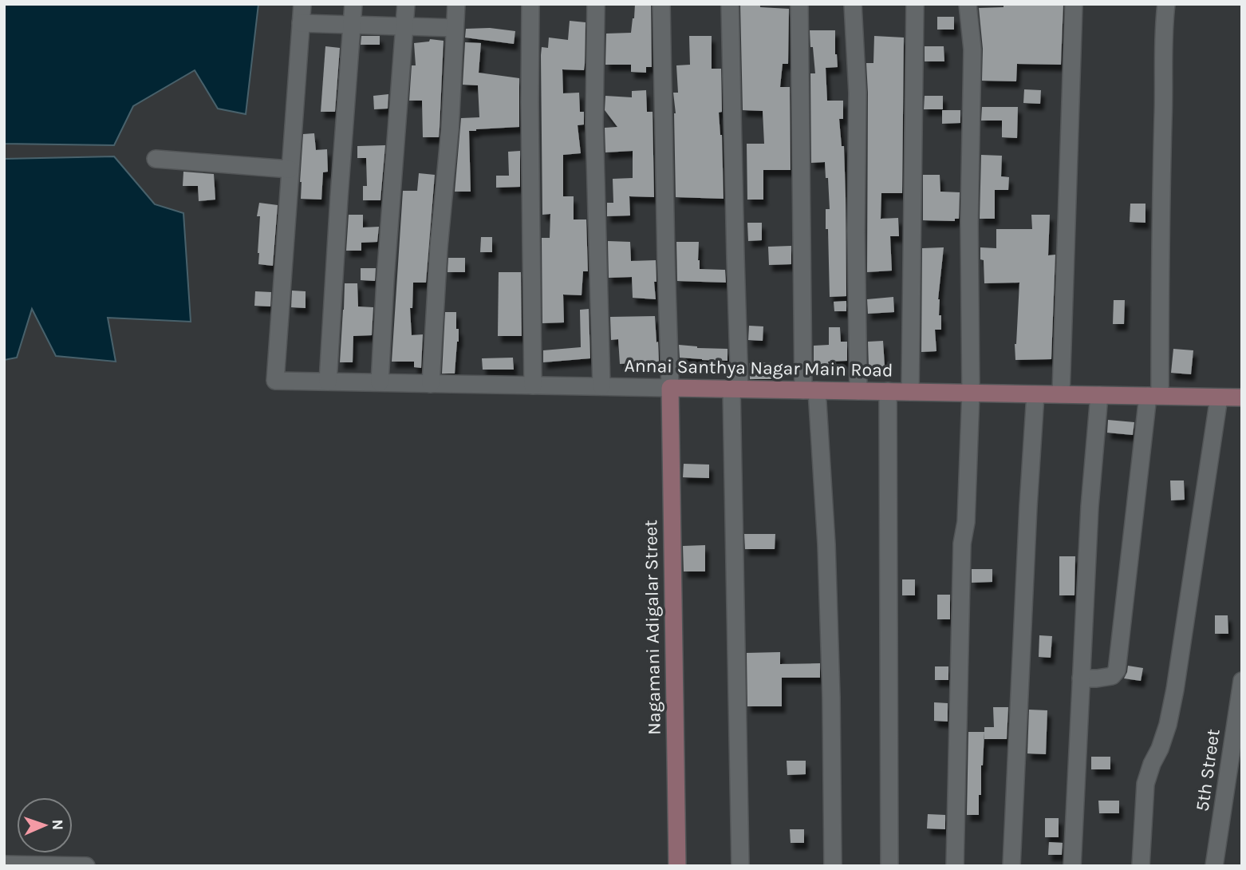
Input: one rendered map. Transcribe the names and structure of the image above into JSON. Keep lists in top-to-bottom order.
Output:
{
  "streets": {
    "street": ["Annai Santhya Nagar Main Road", "Nagamani Adigalar Street", "5th Street"]
  },
  "crossings": [
    ["Annai Santhya Nagar Main Road", "Nagamani Adigalar Street"]
  ],
  "north": "right"
}
